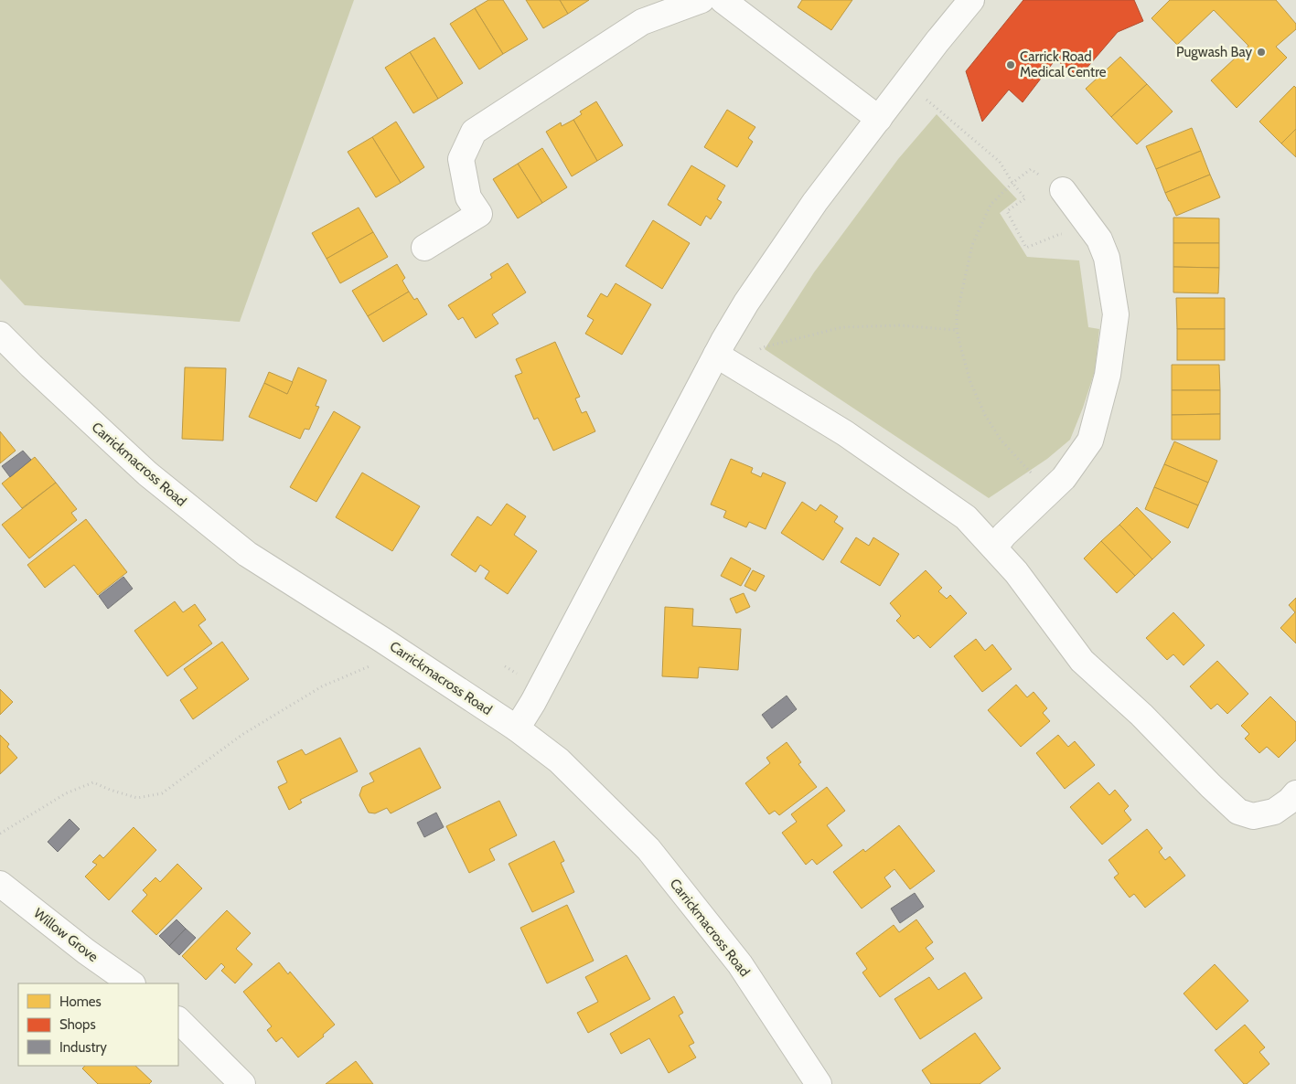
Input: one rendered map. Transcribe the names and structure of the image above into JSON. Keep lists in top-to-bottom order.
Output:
{
  "streets": {
    "street": ["Carrickmacross Road", "Willow Grove"]
  },
  "places": ["Pugwash Bay", "Carrick Road Medical Centre"],
  "legend": ["Homes", "Shops", "Industry"]
}
